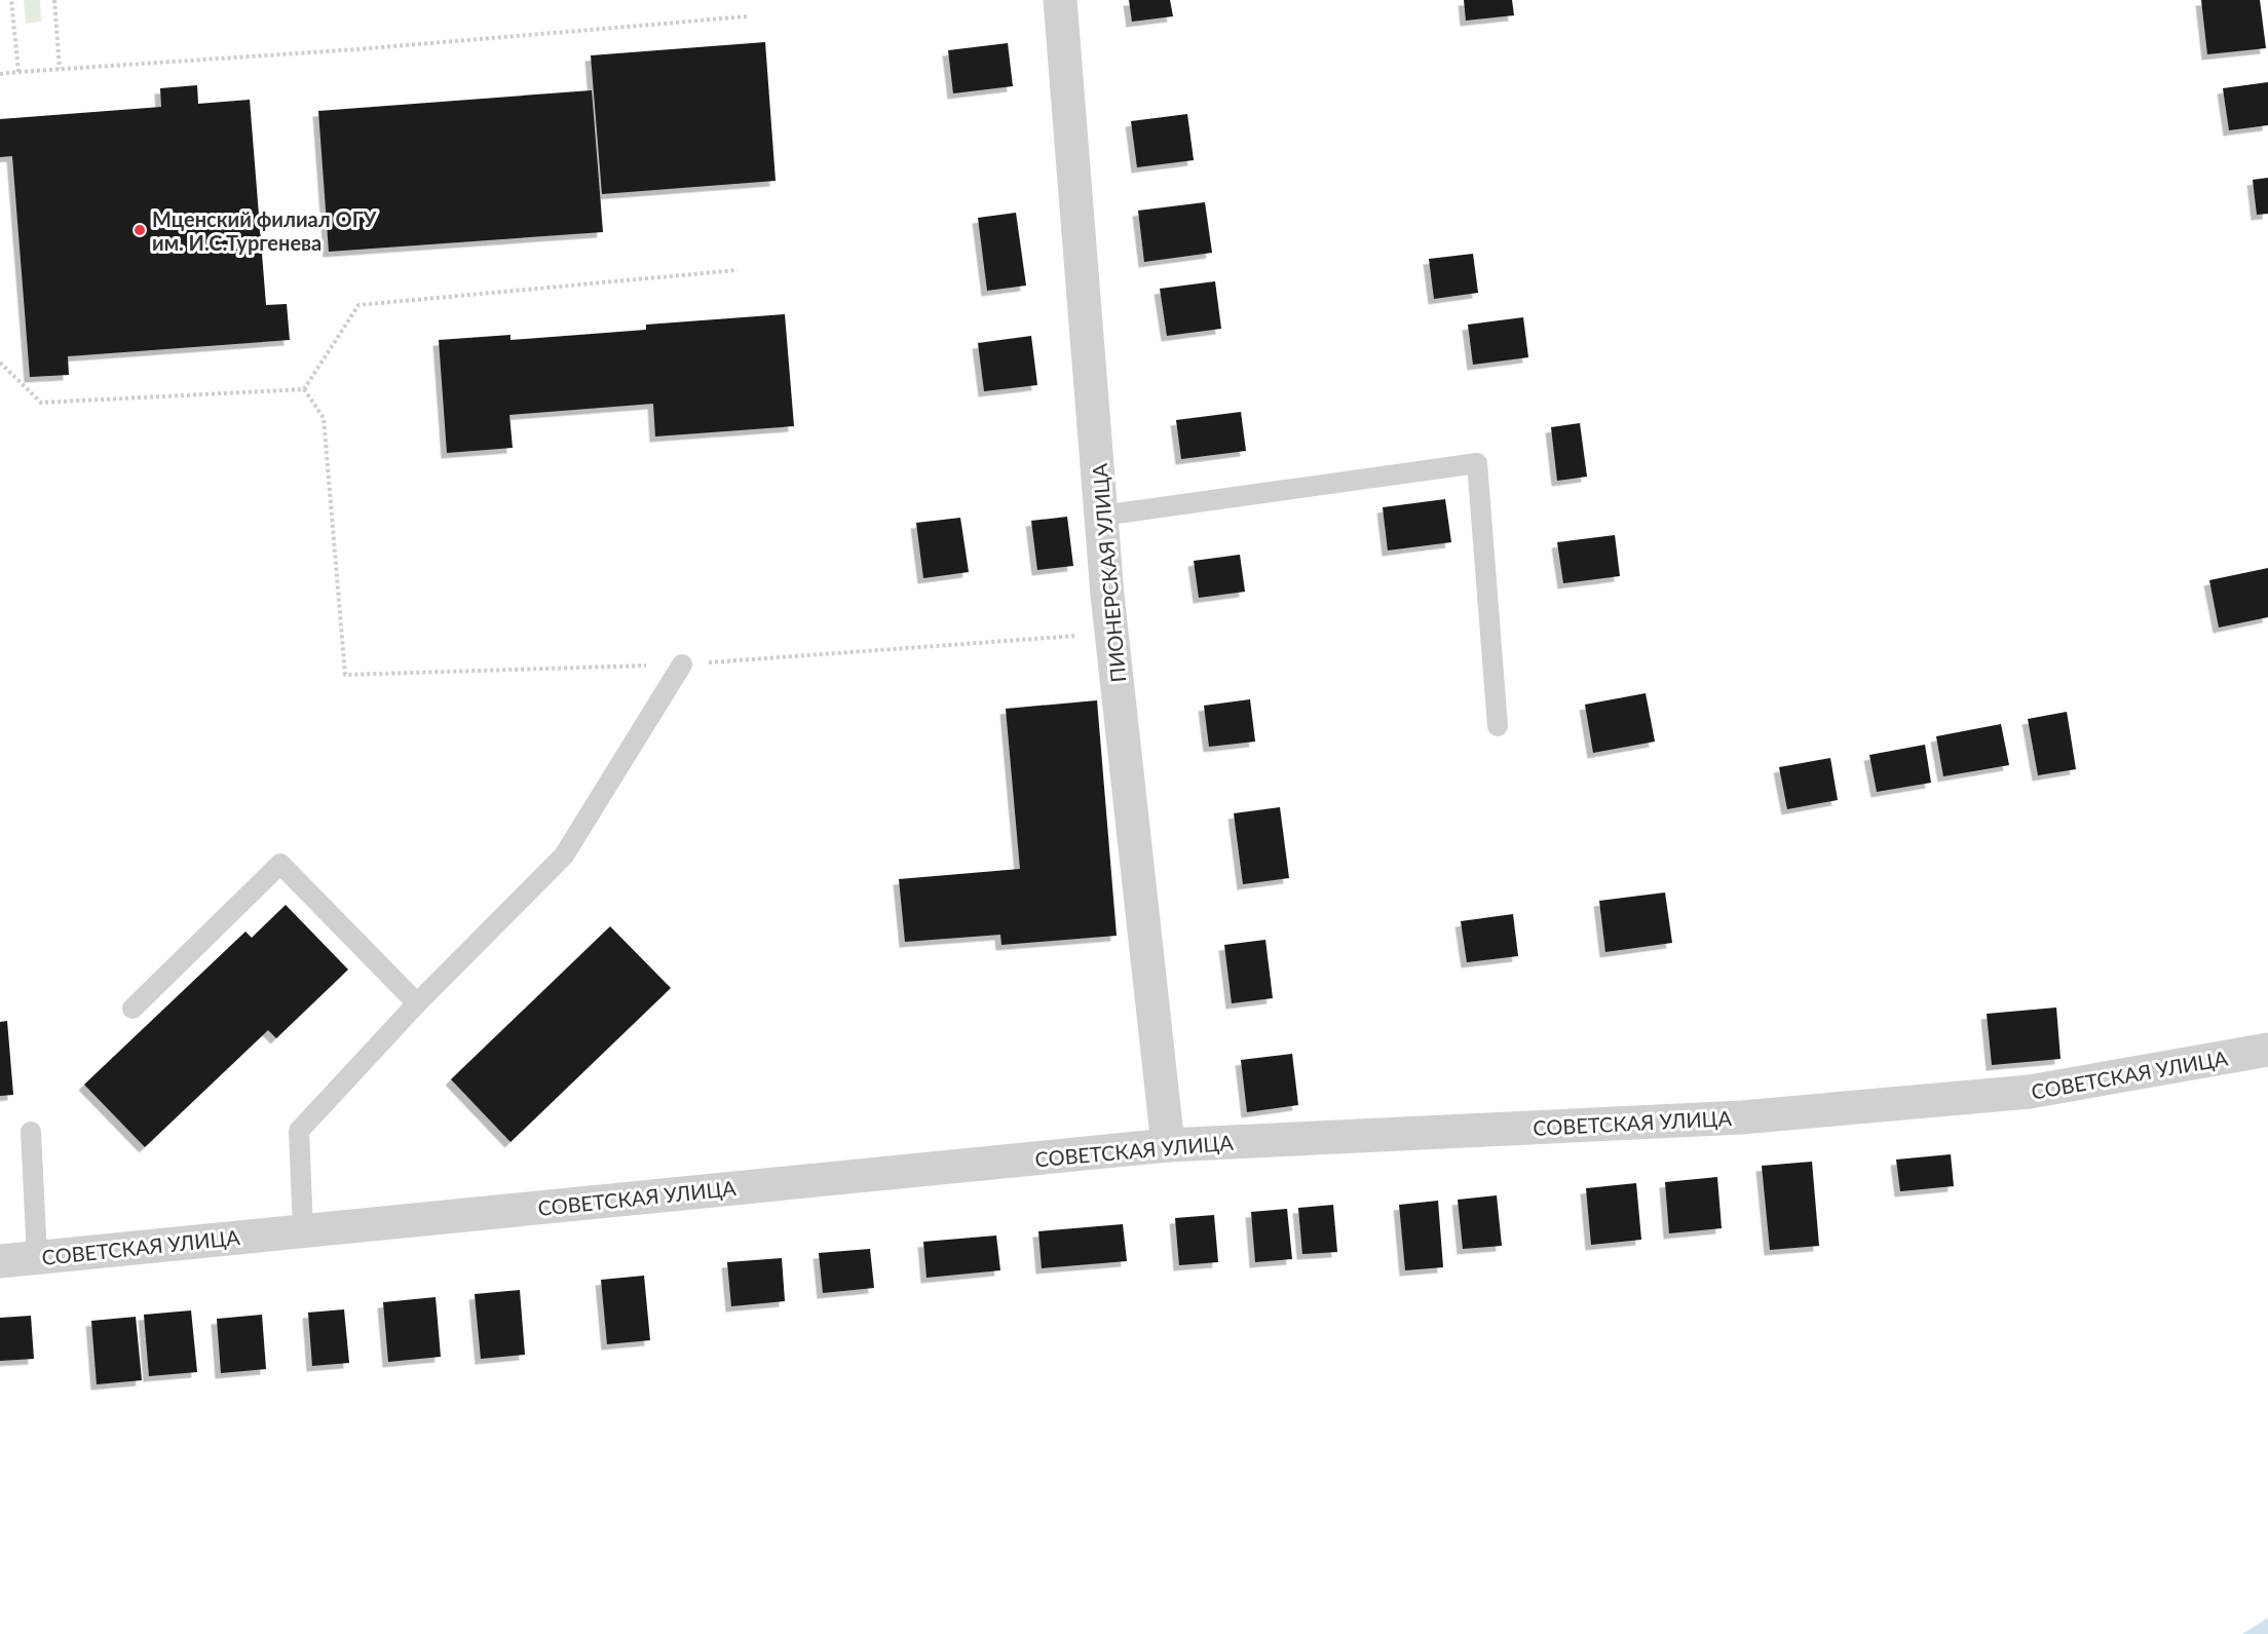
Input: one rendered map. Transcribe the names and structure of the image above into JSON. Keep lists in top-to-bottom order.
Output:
{
  "streets": {
    "street": ["ПИОНЕРСКАЯ УЛИЦА", "СОВЕТСКАЯ УЛИЦА"]
  },
  "crossings": [
    ["ПИОНЕРСКАЯ УЛИЦА", "СОВЕТСКАЯ УЛИЦА"]
  ],
  "places": ["Мценский филиал ОГУ им. И.С.Тургенева"]
}
